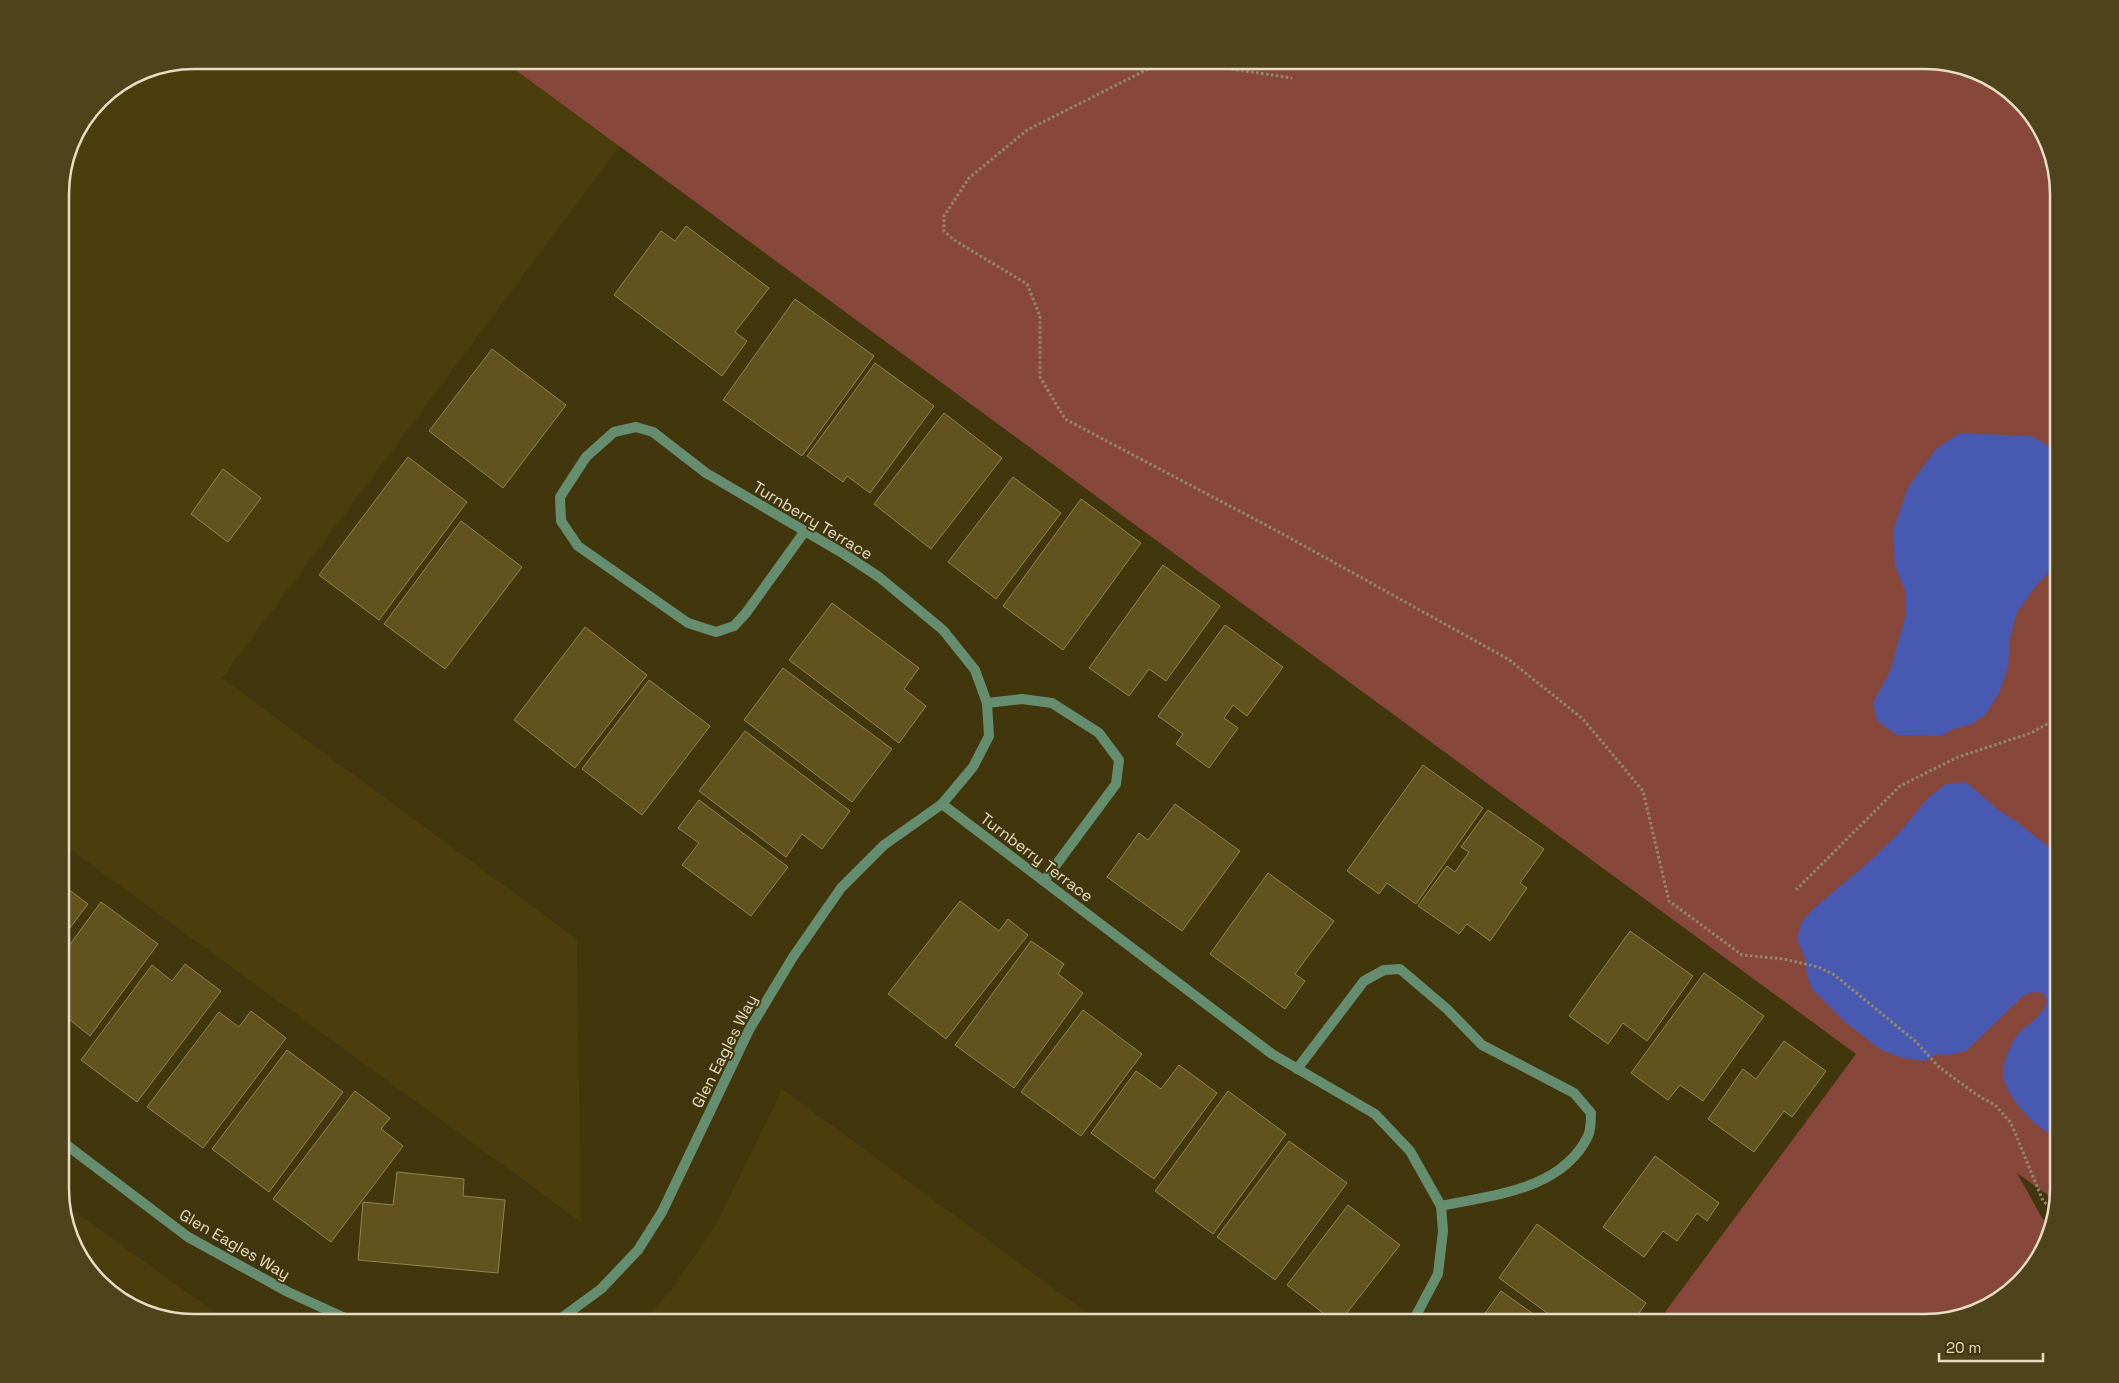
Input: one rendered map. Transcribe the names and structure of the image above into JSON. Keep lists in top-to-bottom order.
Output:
{
  "streets": {
    "street": ["Turnberry Terrace", "Glen Eagles Way"]
  },
  "crossings": [
    ["Turnberry Terrace", "Glen Eagles Way"]
  ],
  "scale_bar": "20 m"
}
